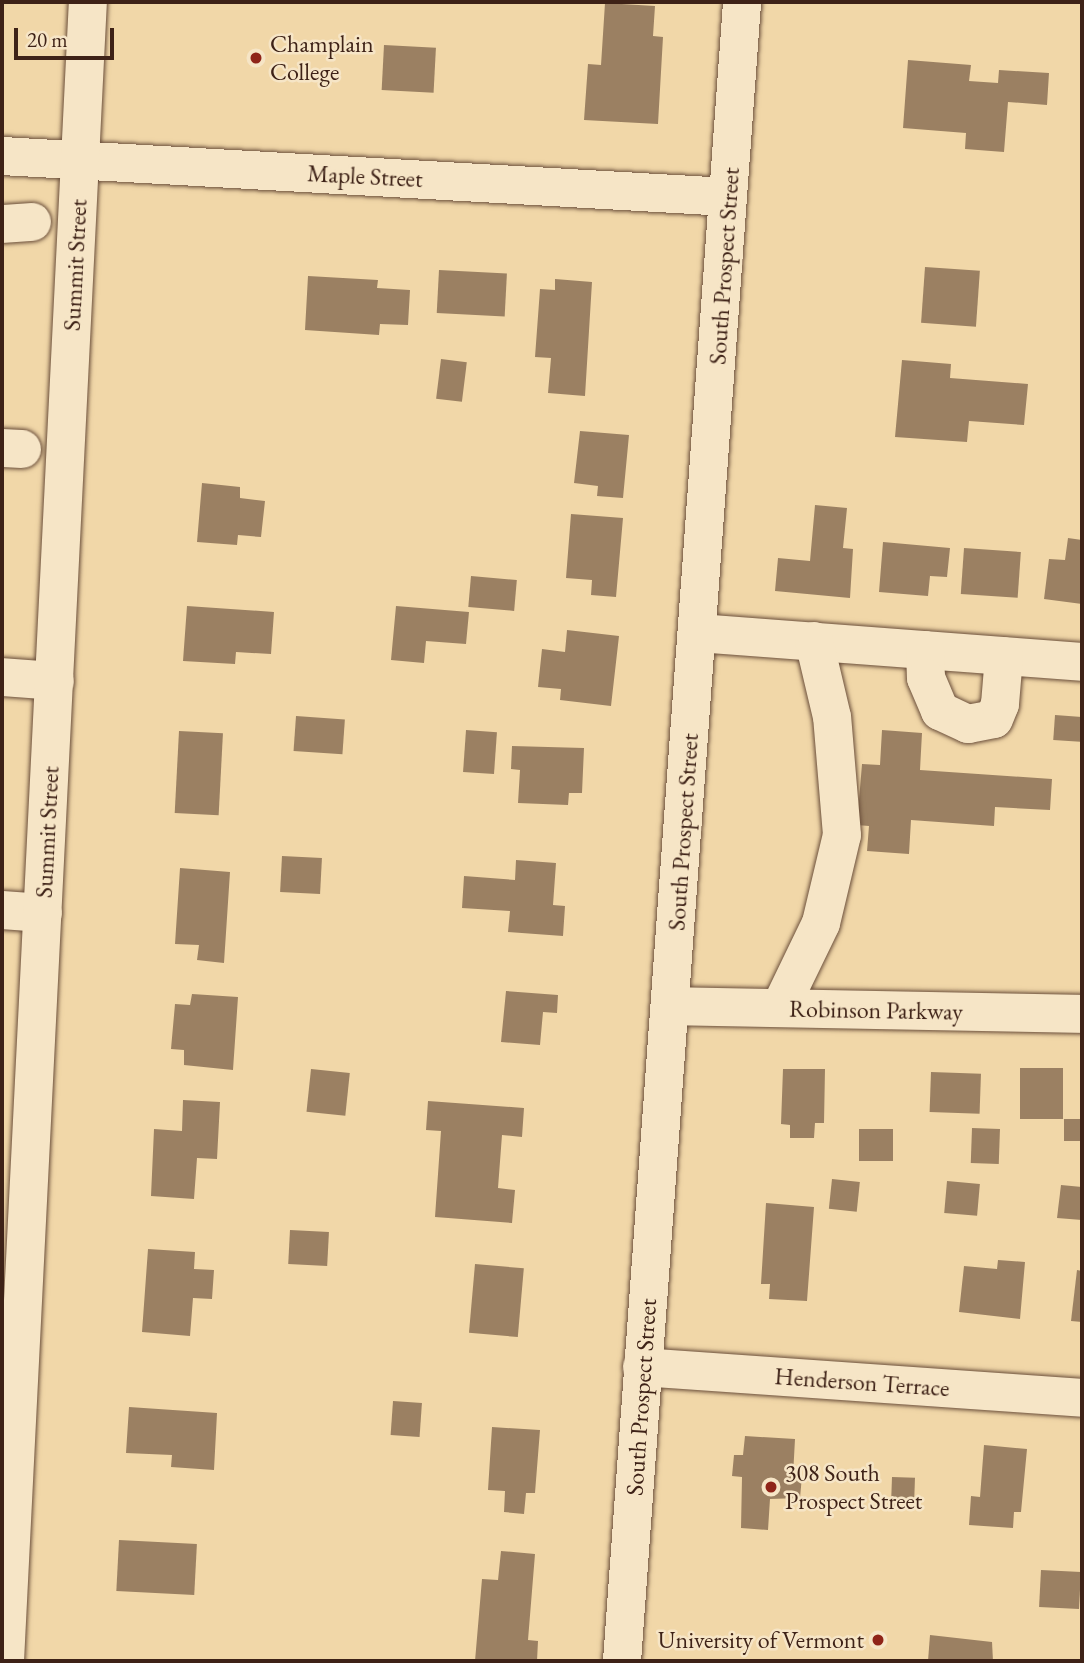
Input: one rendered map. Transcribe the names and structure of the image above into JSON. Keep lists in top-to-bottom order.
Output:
{
  "streets": {
    "street": [
      "Maple Street",
      "Summit Street",
      "South Prospect Street",
      "Robinson Parkway",
      "Henderson Terrace"
    ]
  },
  "crossings": [
    ["Maple Street", "Summit Street"],
    ["Maple Street", "South Prospect Street"],
    ["South Prospect Street", "Robinson Parkway"],
    ["South Prospect Street", "Henderson Terrace"]
  ],
  "places": ["Champlain College", "308 South Prospect Street", "University of Vermont"],
  "scale_bar": "20 m"
}
